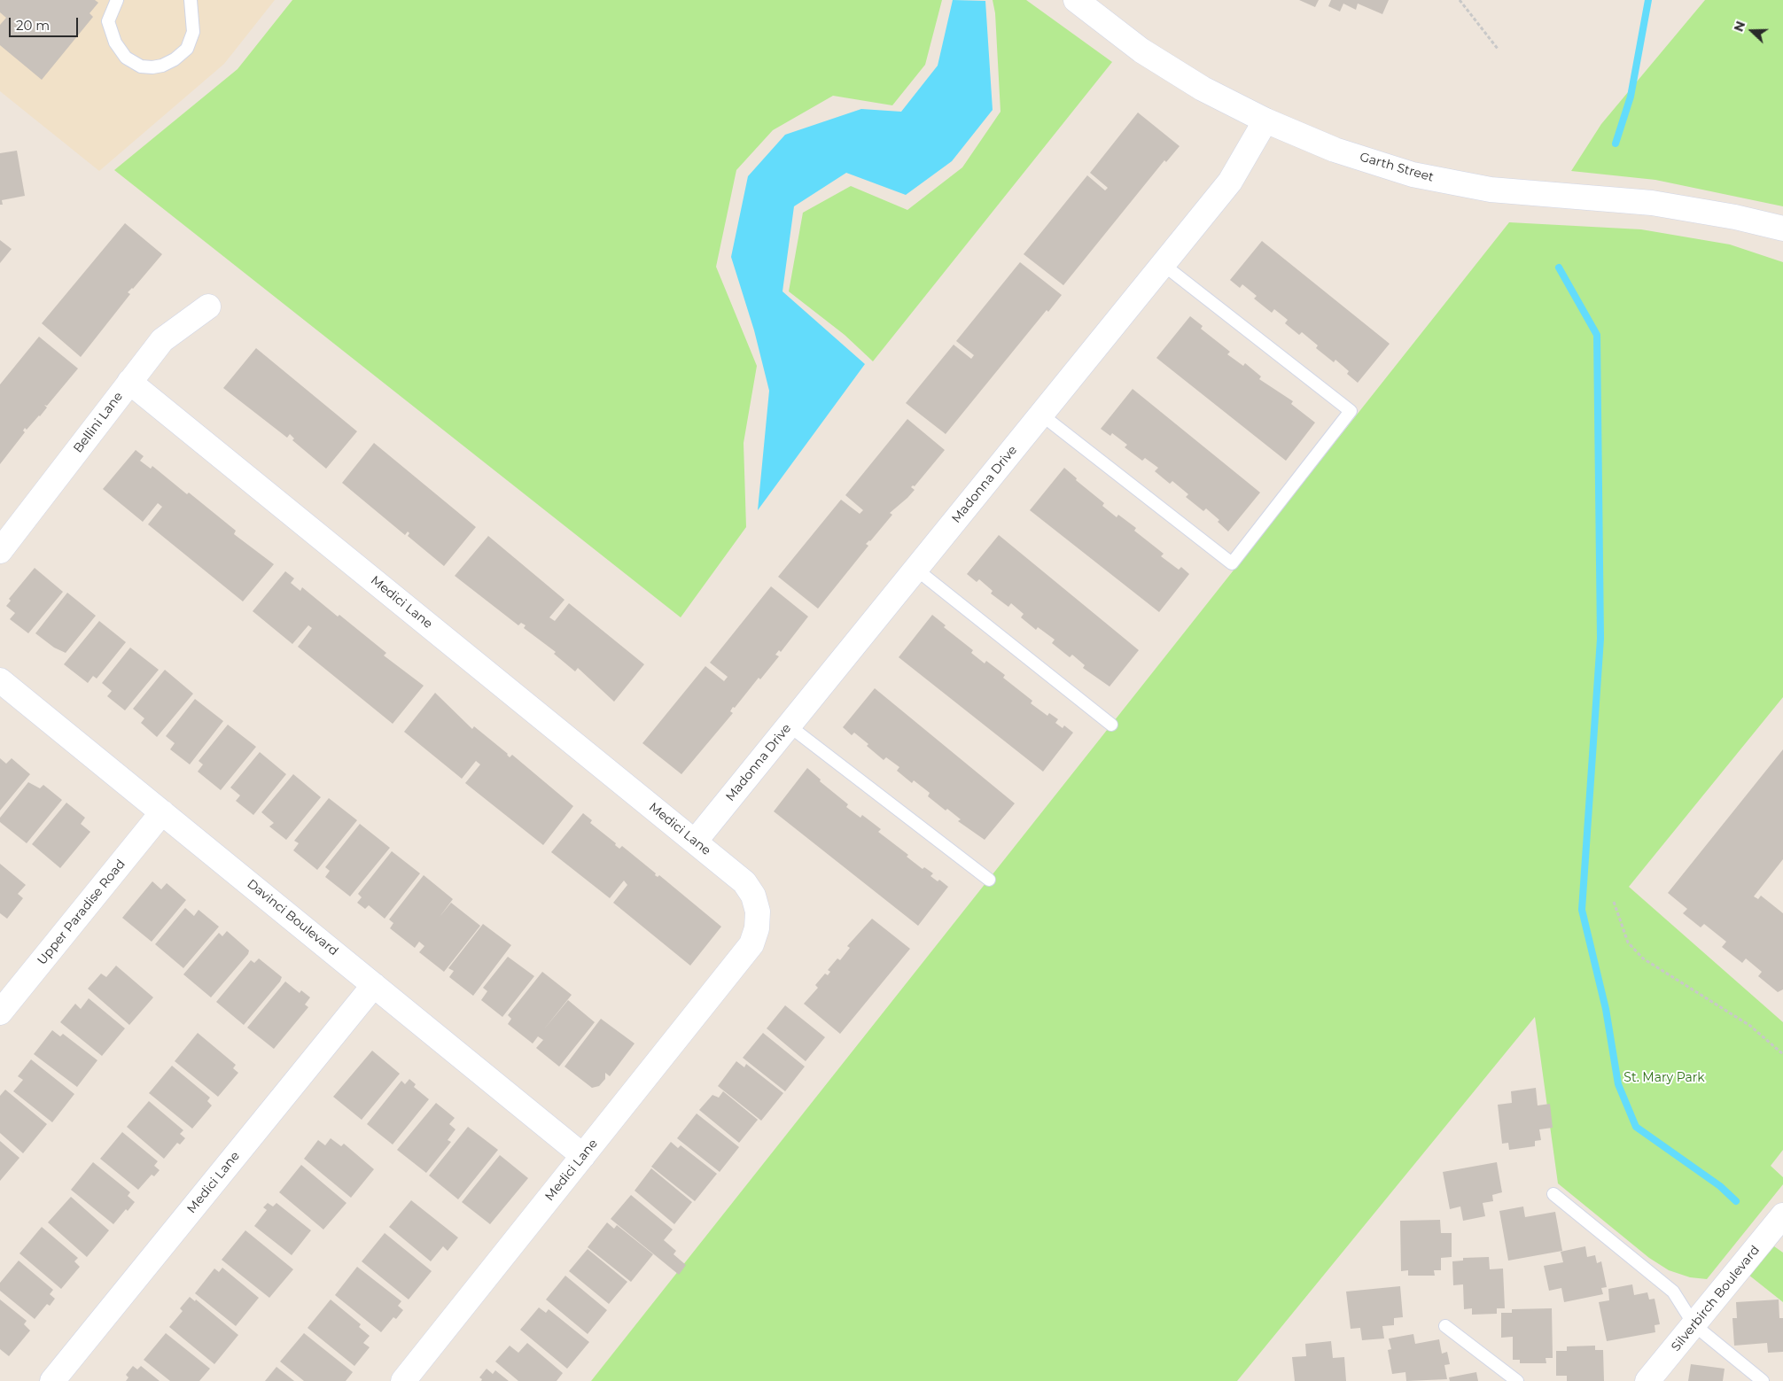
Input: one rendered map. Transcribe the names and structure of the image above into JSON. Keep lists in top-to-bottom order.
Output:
{
  "streets": {
    "street": [
      "Garth Street",
      "Bellini Lane",
      "Madonna Drive",
      "Medici Lane",
      "Upper Paradise Road",
      "Davinci Boulevard",
      "Silverbirch Boulevard"
    ]
  },
  "crossings": [
    ["Garth Street", "Madonna Drive"],
    ["Bellini Lane", "Medici Lane"],
    ["Madonna Drive", "Medici Lane"],
    ["Medici Lane", "Davinci Boulevard"],
    ["Upper Paradise Road", "Davinci Boulevard"]
  ],
  "parks": ["St. Mary Park"],
  "scale_bar": "20 m",
  "north": "left"
}
